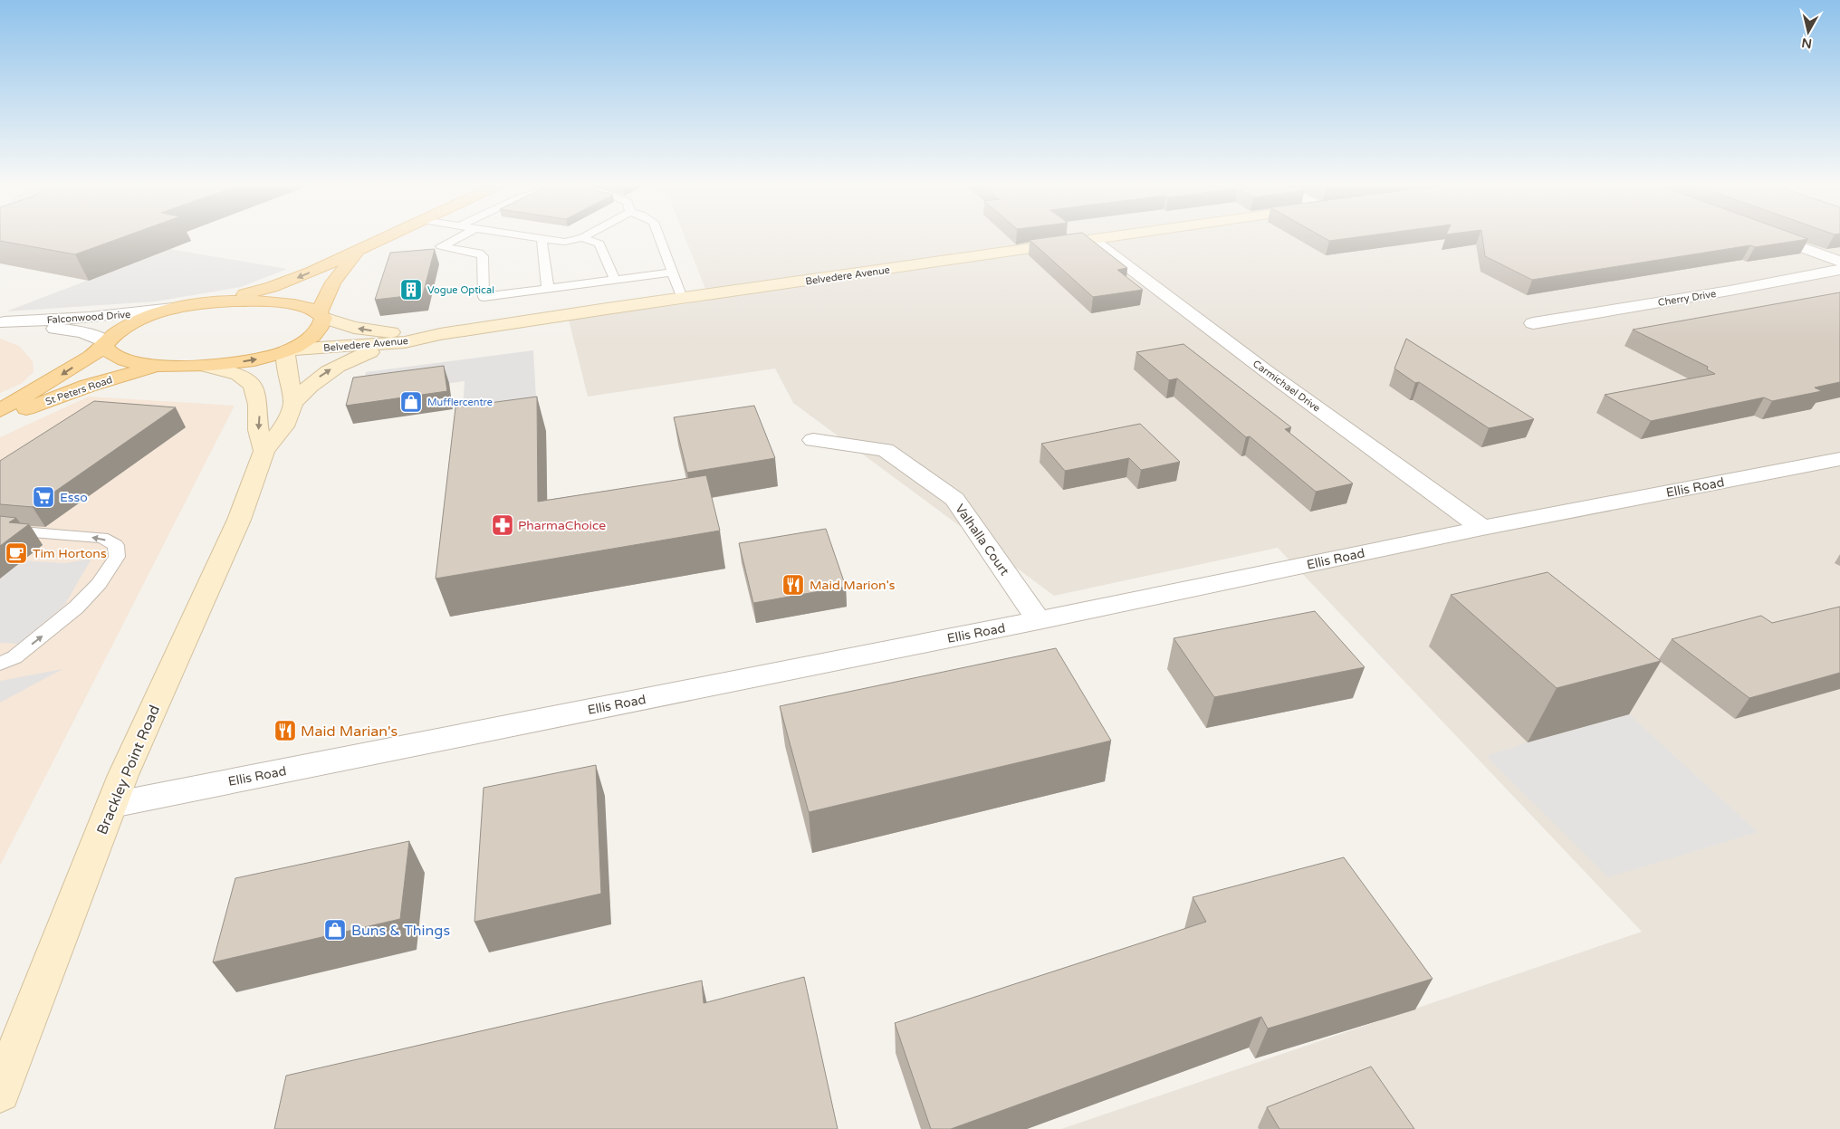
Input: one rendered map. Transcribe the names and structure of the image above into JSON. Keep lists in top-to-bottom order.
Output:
{
  "streets": {
    "main road": ["Belvedere Avenue", "St Peters Road", "Brackley Point Road"],
    "street": [
      "Cherry Drive",
      "Falconwood Drive",
      "Carmichael Drive",
      "Ellis Road",
      "Valhalla Court"
    ]
  },
  "crossings": [
    ["Belvedere Avenue", "Carmichael Drive"],
    ["Falconwood Drive", "St Peters Road"],
    ["Carmichael Drive", "Ellis Road"],
    ["Ellis Road", "Valhalla Court"],
    ["Ellis Road", "Brackley Point Road"]
  ],
  "places": {
    "building": ["Vogue Optical"],
    "shop": ["Mufflercentre", "Buns & Things"],
    "supermarket": ["Esso"],
    "pharmacy": ["PharmaChoice"],
    "cafe": ["Tim Hortons"],
    "restaurant": ["Maid Marion's", "Maid Marian's"]
  },
  "north": "bottom"
}
